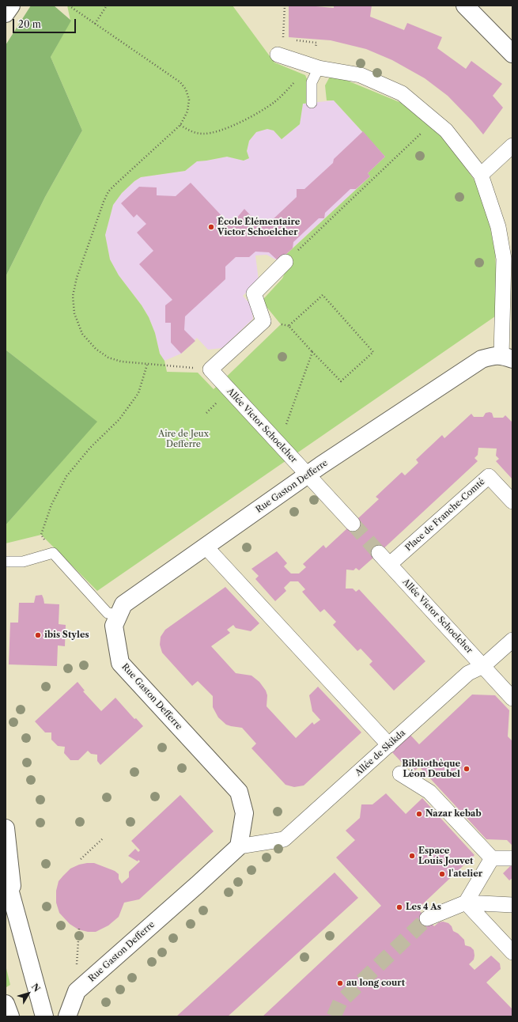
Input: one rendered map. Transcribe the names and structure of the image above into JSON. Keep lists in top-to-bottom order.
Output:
{
  "streets": {
    "street": [
      "Allée Victor Schoelcher",
      "Rue Gaston Defferre",
      "Place de Franche-Comté",
      "Allée de Skikda"
    ]
  },
  "crossings": [
    ["Allée Victor Schoelcher", "Rue Gaston Defferre"],
    ["Allée Victor Schoelcher", "Place de Franche-Comté"],
    ["Allée Victor Schoelcher", "Allée de Skikda"],
    ["Rue Gaston Defferre", "Allée de Skikda"]
  ],
  "parks": ["Aire de Jeux Defferre"],
  "places": [
    "École Élémentaire Victor Schoelcher",
    "ibis Styles",
    "Bibliothèque Léon Deubel",
    "Nazar kebab",
    "Espace Louis Jouvet",
    "l'atelier",
    "Les 4 As",
    "au long court"
  ],
  "scale_bar": "20 m",
  "north": "top right"
}
